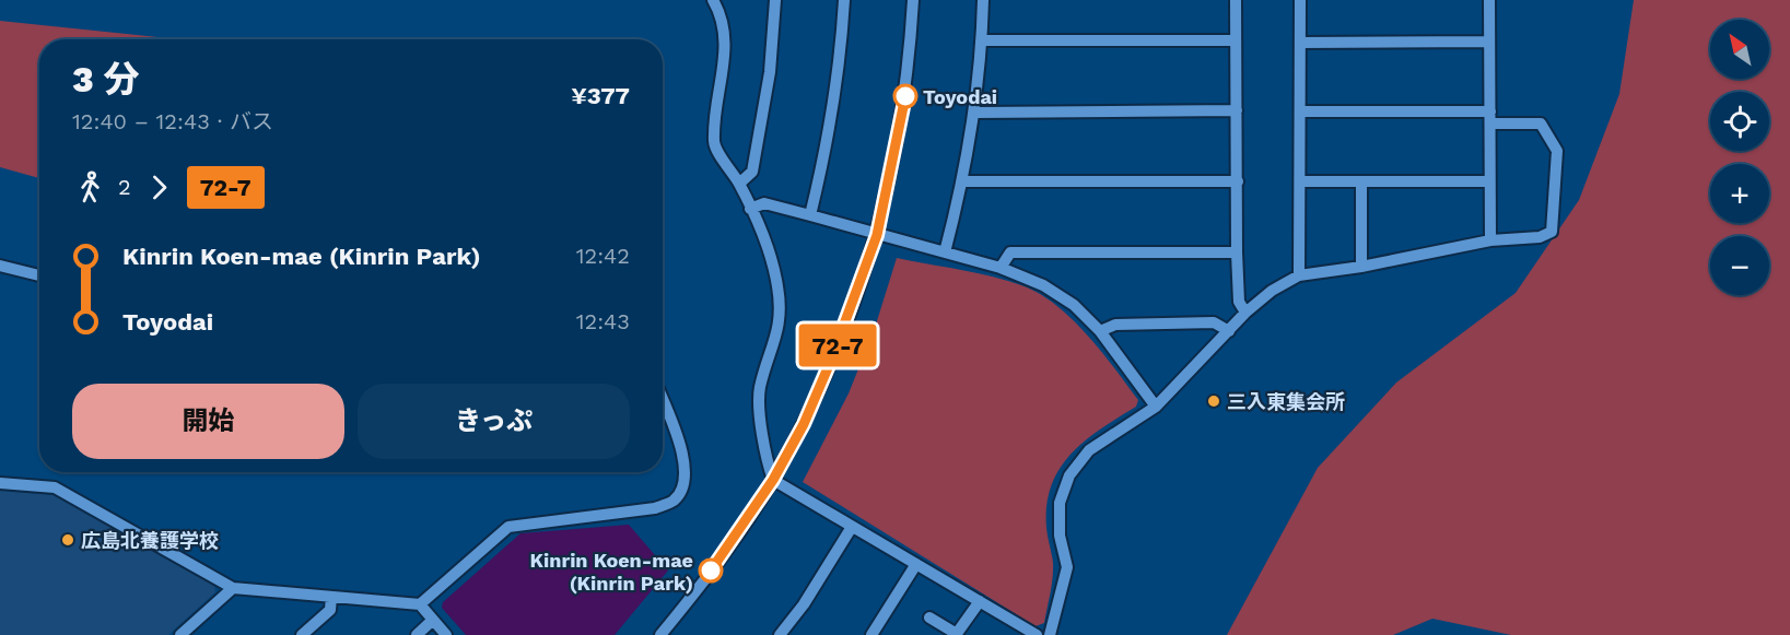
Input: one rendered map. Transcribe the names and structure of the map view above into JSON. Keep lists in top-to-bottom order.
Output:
{
  "places": [
    "Toyodai",
    "三入東集会所",
    "広島北養護学校",
    "Kinrin Koen-mae (Kinrin Park)"
  ],
  "lines": ["bus line 72-7"],
  "north": "top left",
  "page": {
    "on_map": "72-7",
    "map_buttons": ["+", "−"],
    "heading": ["3 分", "12:40 – 12:43 · バス", "¥377"],
    "legs": ["2", "72-7"],
    "list": [
      {
        "name": "Kinrin Koen-mae (Kinrin Park)",
        "value": "12:42"
      },
      {
        "name": "Toyodai",
        "value": "12:43"
      }
    ],
    "buttons": ["開始", "きっぷ"]
  }
}
